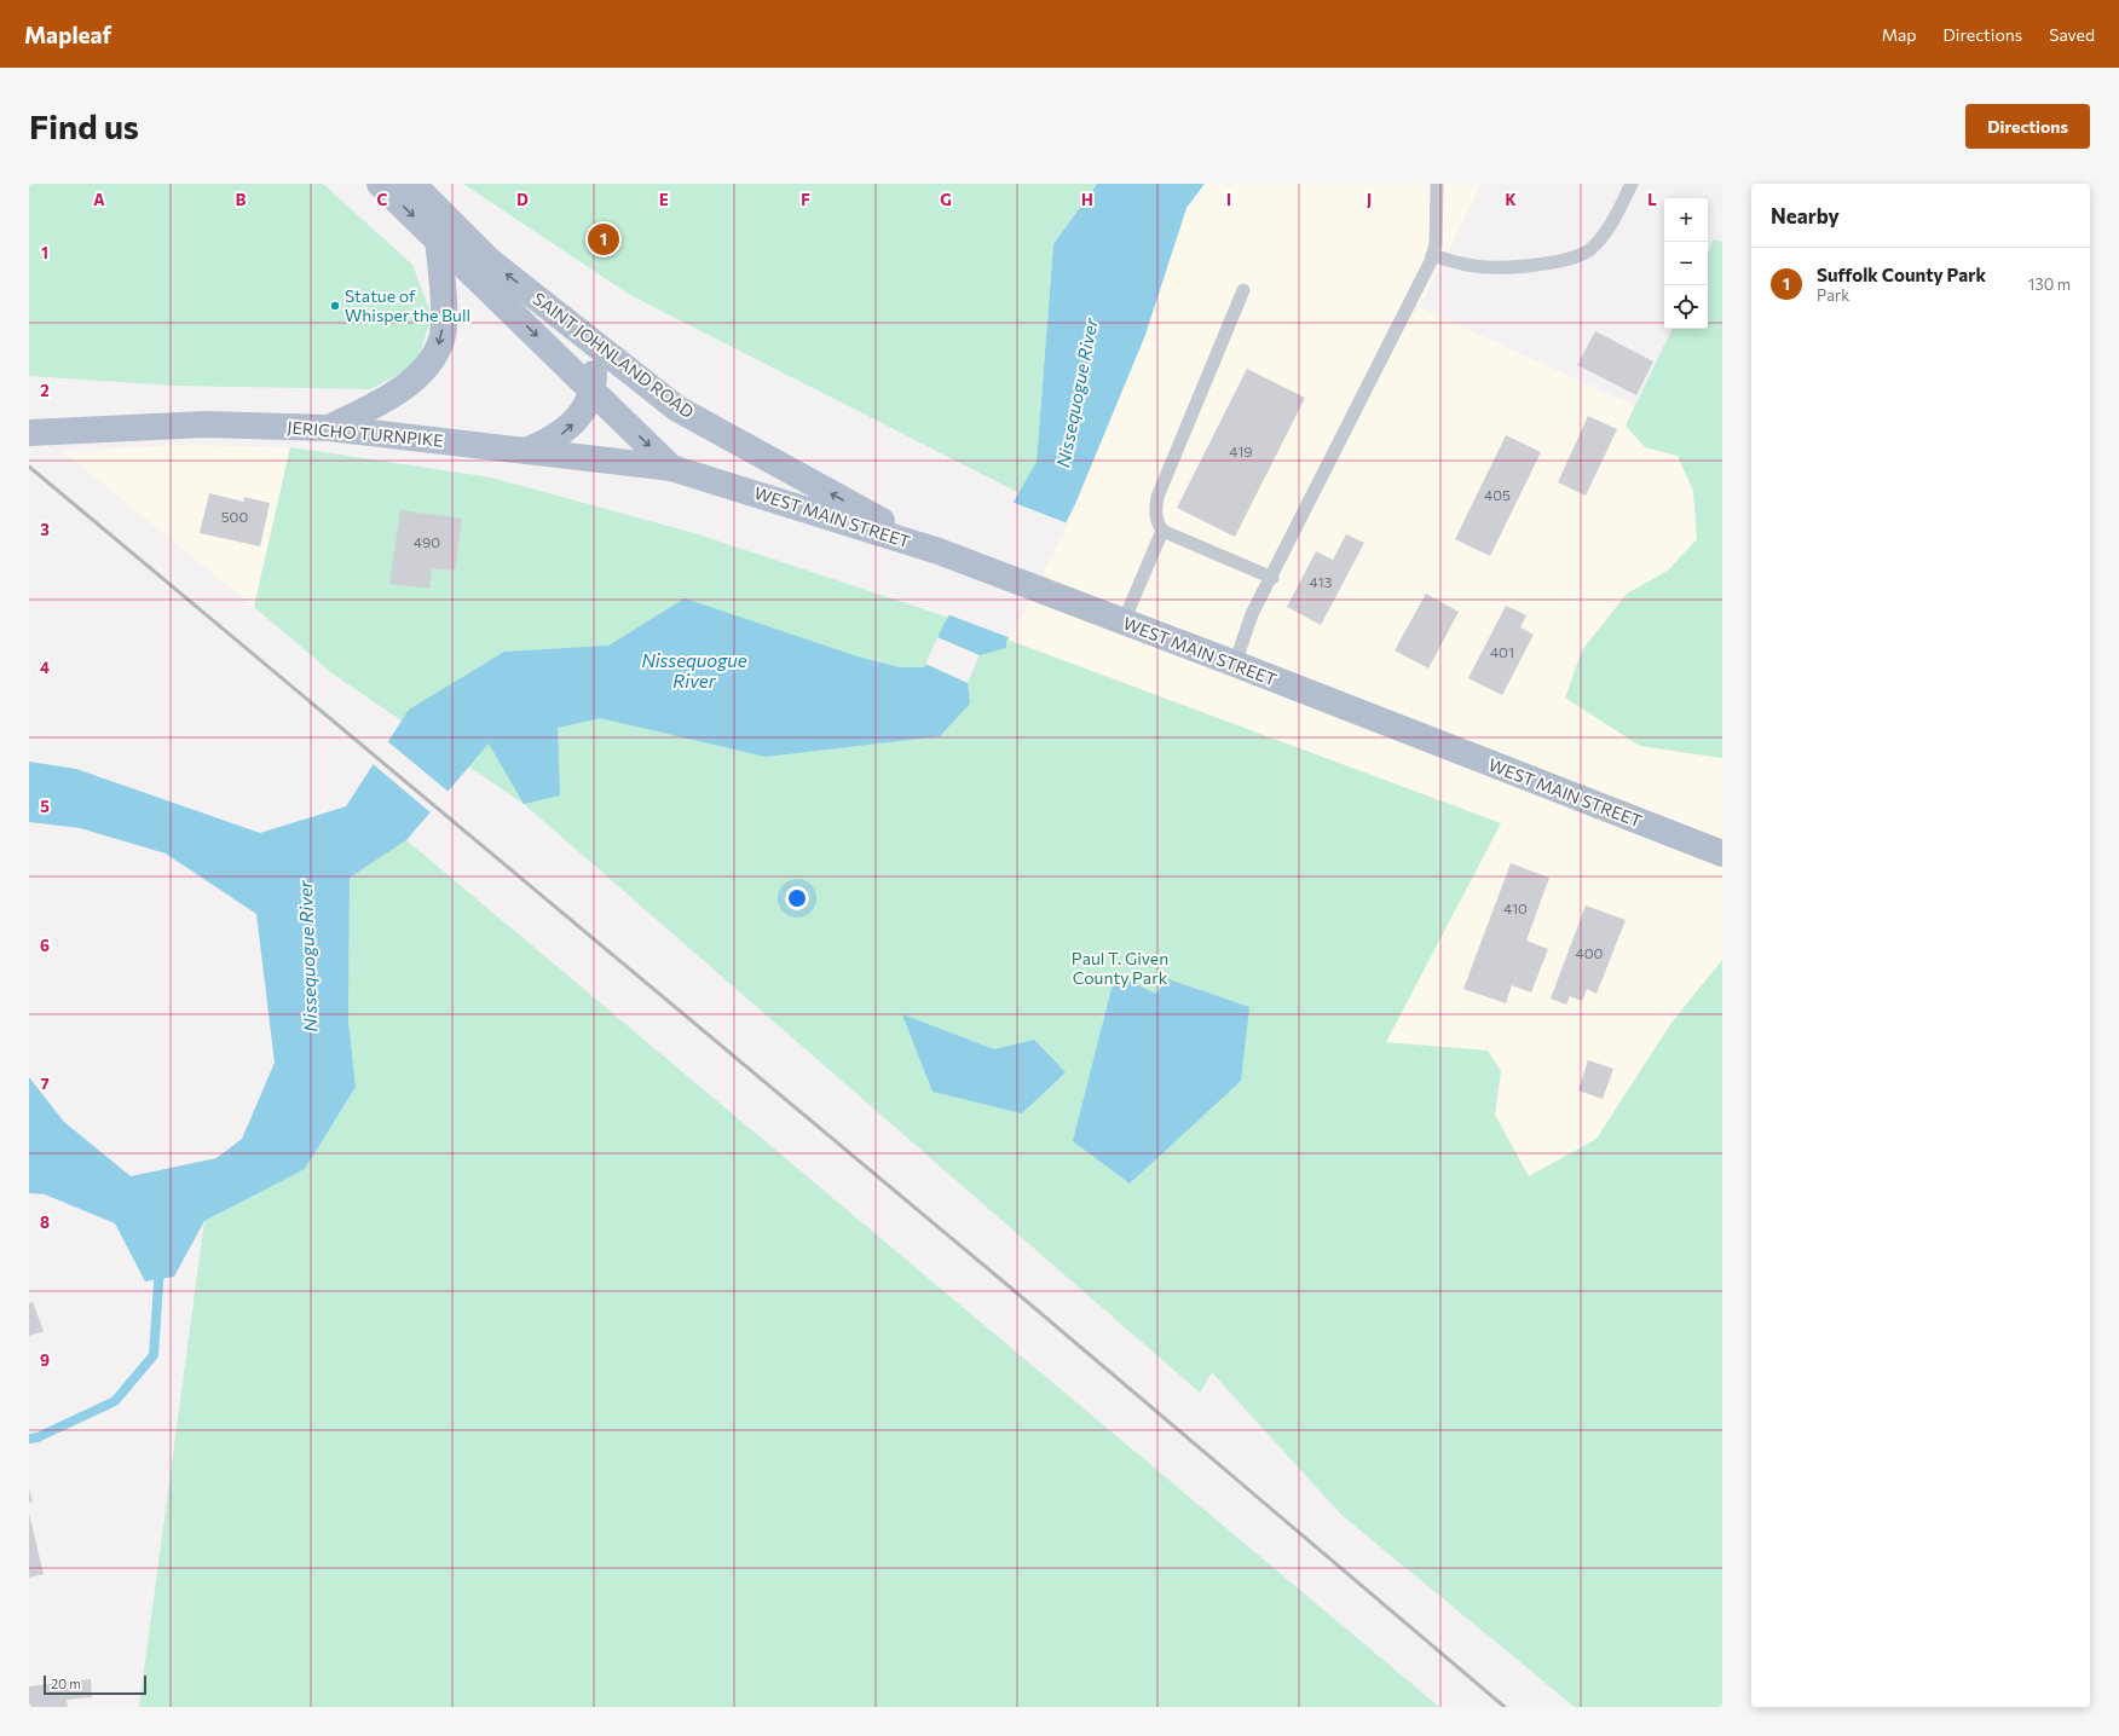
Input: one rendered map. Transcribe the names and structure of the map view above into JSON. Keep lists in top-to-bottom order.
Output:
{
  "streets": {
    "main road": ["SAINT JOHNLAND ROAD", "JERICHO TURNPIKE", "WEST MAIN STREET"]
  },
  "crossings": [
    ["SAINT JOHNLAND ROAD", "JERICHO TURNPIKE"],
    ["SAINT JOHNLAND ROAD", "WEST MAIN STREET"],
    ["JERICHO TURNPIKE", "WEST MAIN STREET"]
  ],
  "water": ["Nissequogue River"],
  "parks": ["Paul T. Given County Park"],
  "places": ["Statue of Whisper the Bull"],
  "house_numbers": [
    "419",
    "405",
    "500",
    "490",
    "413",
    "401",
    "410",
    "400"
  ],
  "scale_bar": "20 m",
  "page": {
    "header": "Mapleaf",
    "nav": ["Map", "Directions", "Saved"],
    "buttons": "Directions",
    "title": "Find us",
    "heading": "Nearby",
    "map_buttons": ["+", "−"],
    "pins": "1",
    "list": [
      {
        "mark": "1",
        "name": "Suffolk County Park",
        "note": "Park",
        "value": "130 m"
      }
    ],
    "scale": "20 m"
  },
  "grid": {
    "columns": [
      "A",
      "B",
      "C",
      "D",
      "E",
      "F",
      "G",
      "H",
      "I",
      "J",
      "K",
      "L"
    ],
    "rows": [
      "1",
      "2",
      "3",
      "4",
      "5",
      "6",
      "7",
      "8",
      "9"
    ]
  }
}
